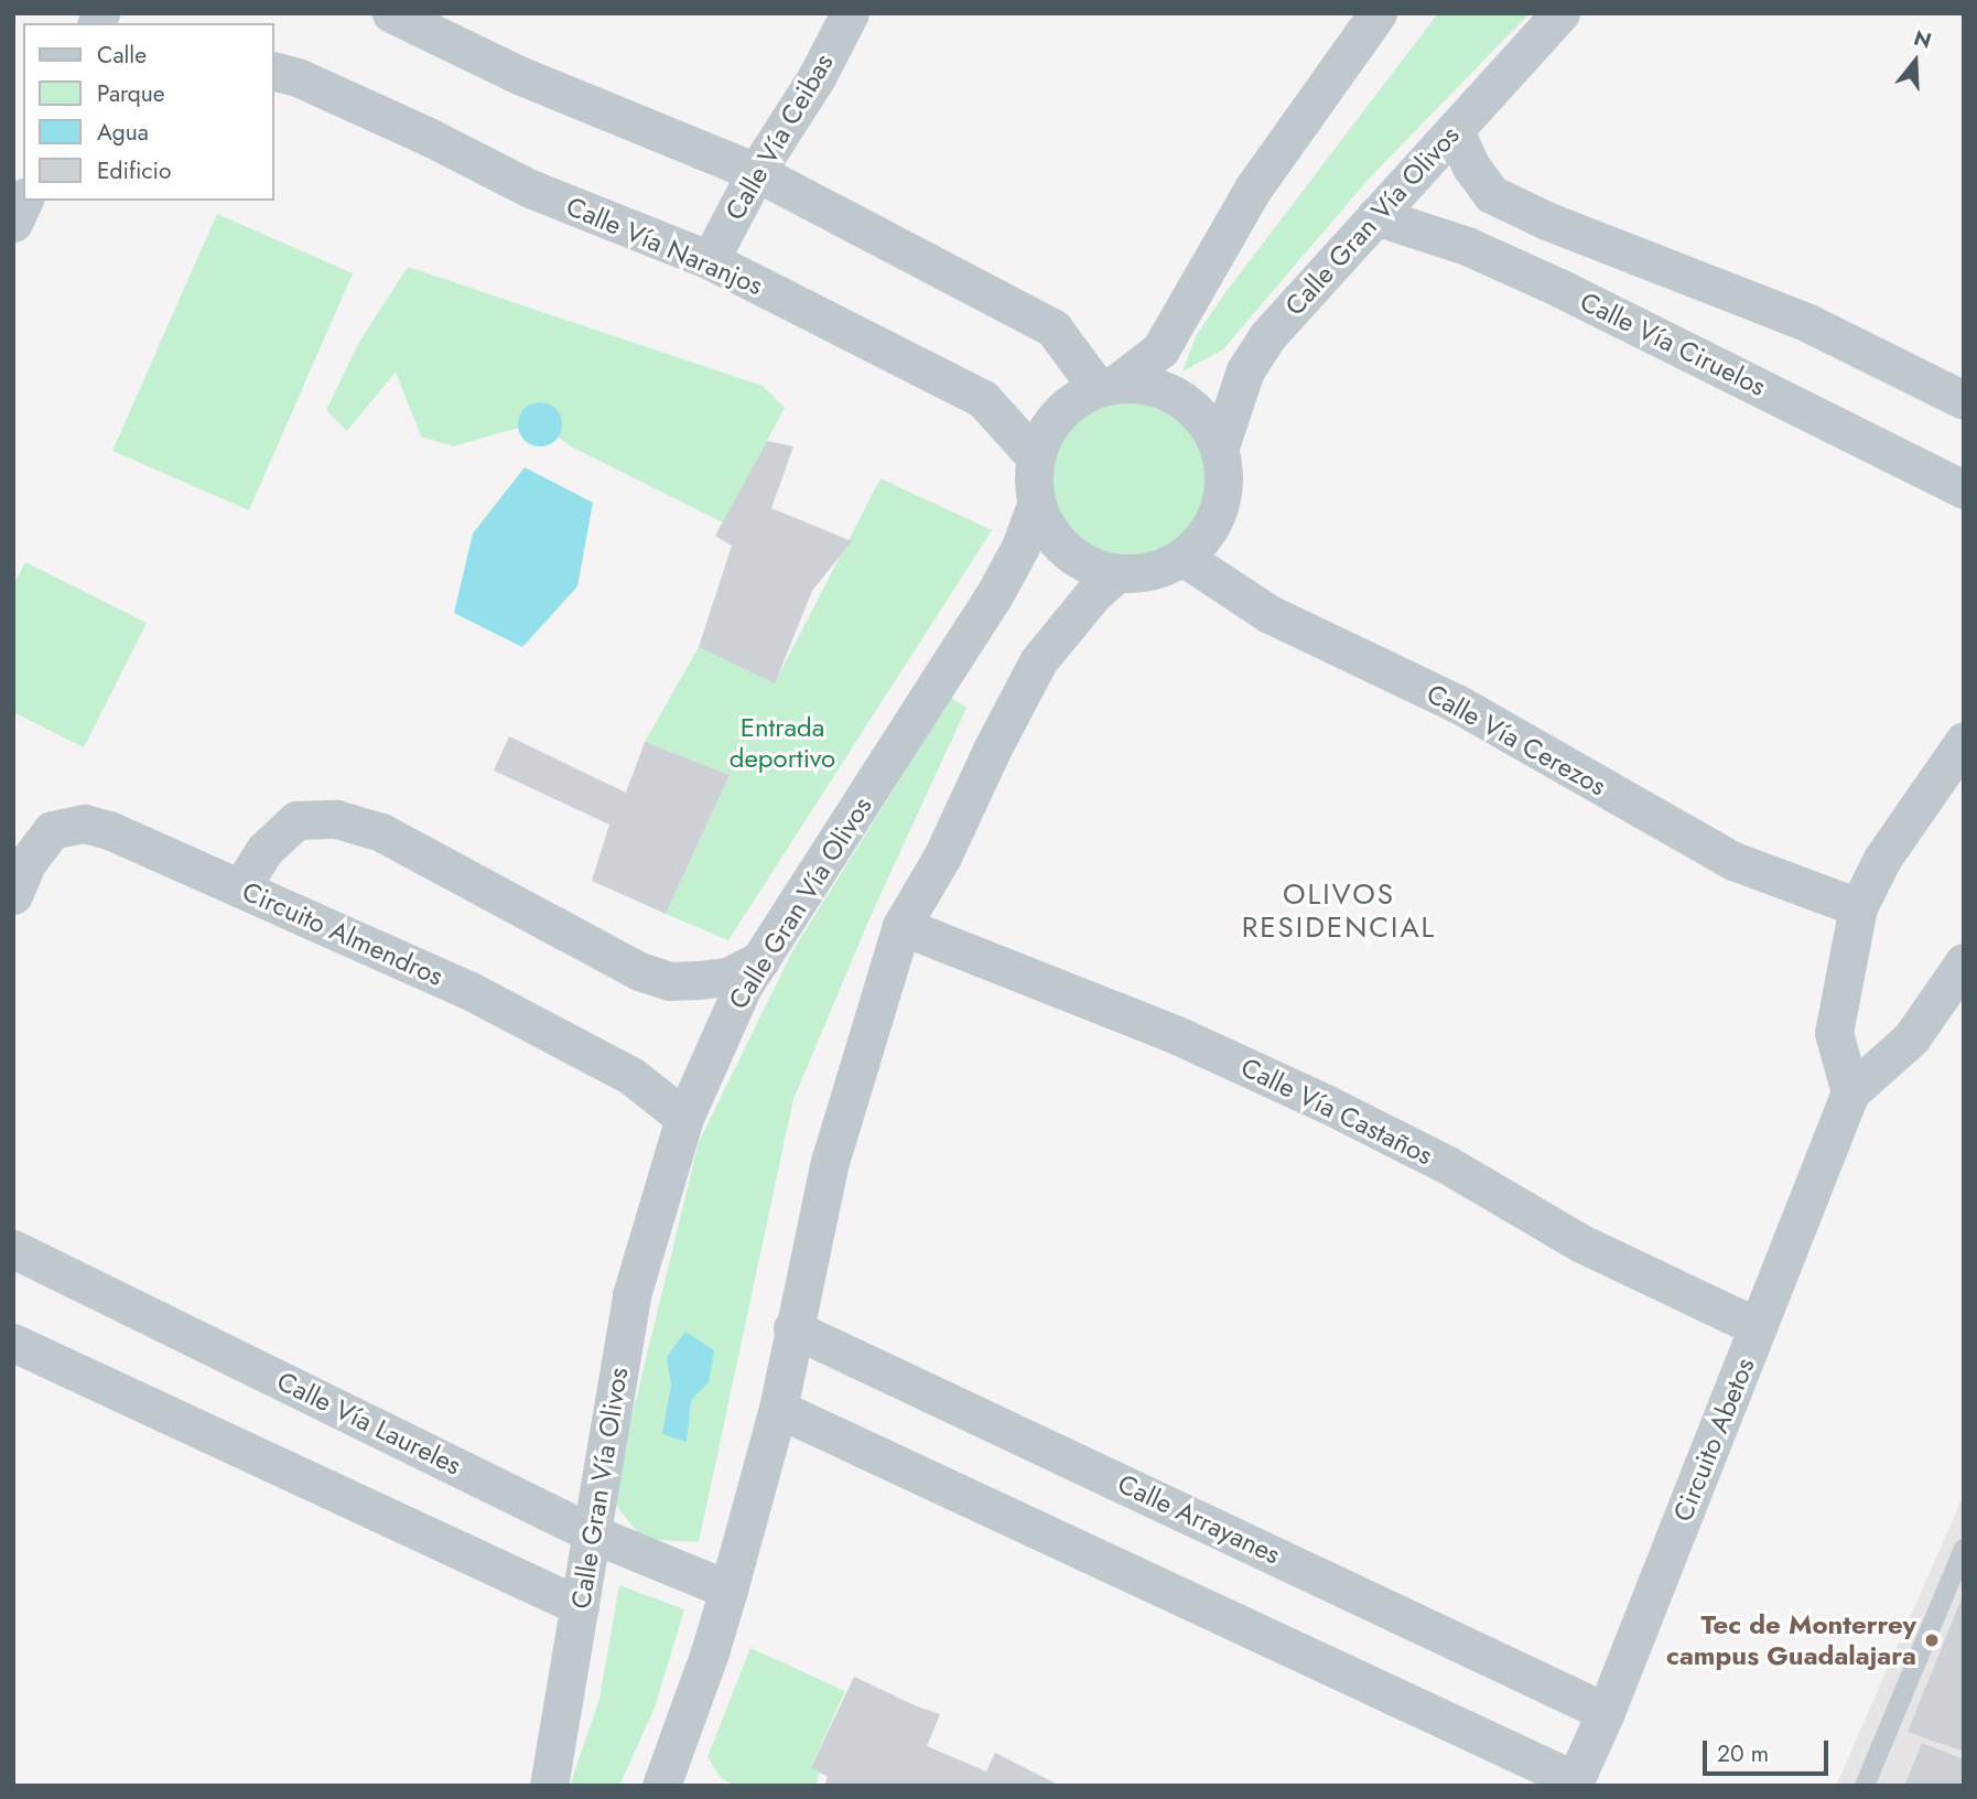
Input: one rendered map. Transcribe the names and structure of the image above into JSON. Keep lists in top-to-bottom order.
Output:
{
  "streets": {
    "street": [
      "Calle Vía Ceibas",
      "Calle Gran Vía Olivos",
      "Calle Vía Naranjos",
      "Calle Vía Ciruelos",
      "Calle Vía Cerezos",
      "Circuito Almendros",
      "Calle Vía Castaños",
      "Calle Vía Laureles",
      "Circuito Abetos",
      "Calle Arrayanes"
    ]
  },
  "crossings": [
    ["Calle Vía Ceibas", "Calle Vía Naranjos"],
    ["Calle Gran Vía Olivos", "Calle Vía Naranjos"],
    ["Calle Gran Vía Olivos", "Calle Vía Ciruelos"],
    ["Calle Gran Vía Olivos", "Calle Vía Cerezos"],
    ["Calle Gran Vía Olivos", "Circuito Almendros"],
    ["Calle Gran Vía Olivos", "Calle Vía Laureles"],
    ["Calle Vía Naranjos", "Calle Vía Cerezos"],
    ["Calle Vía Castaños", "Circuito Abetos"],
    ["Circuito Abetos", "Calle Arrayanes"]
  ],
  "districts": ["OLIVOS RESIDENCIAL"],
  "parks": ["Entrada deportivo"],
  "places": ["Tec de Monterrey campus Guadalajara"],
  "legend": [
    "Calle",
    "Parque",
    "Agua",
    "Edificio"
  ],
  "scale_bar": "20 m",
  "north": "top"
}
